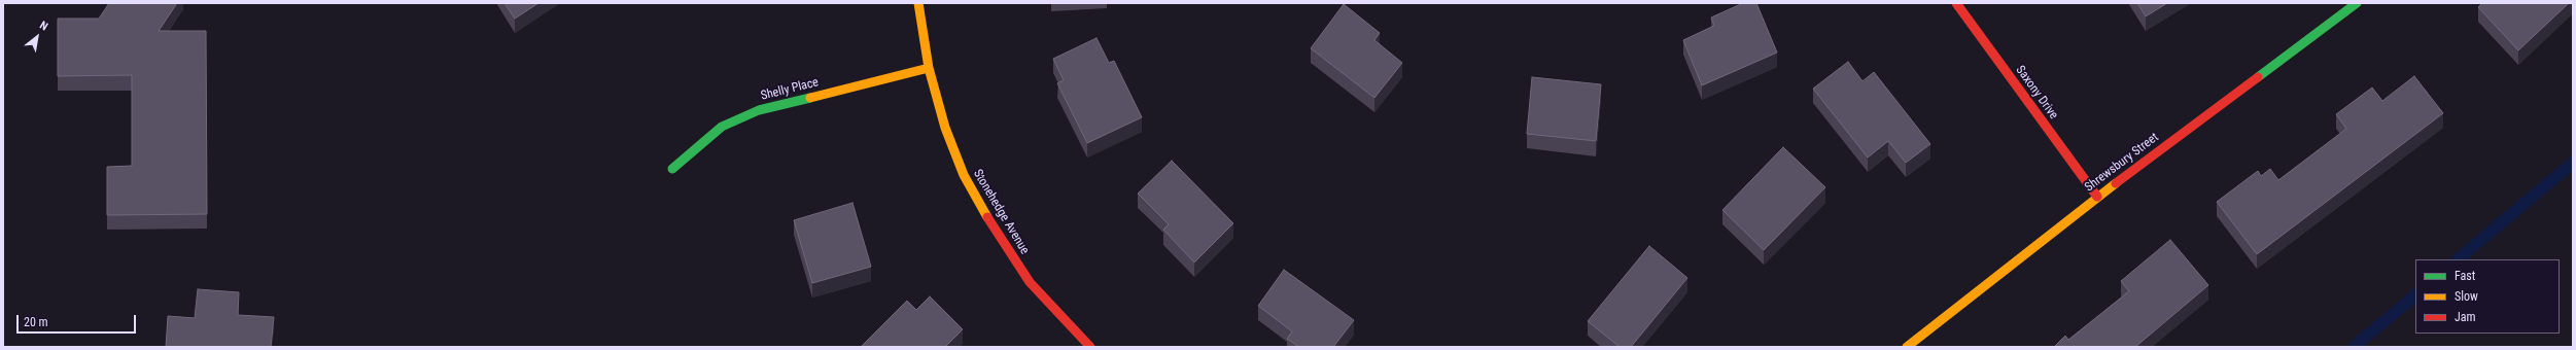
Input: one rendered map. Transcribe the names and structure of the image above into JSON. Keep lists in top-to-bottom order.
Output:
{
  "streets": {
    "street": [
      "Shelly Place",
      "Saxony Drive",
      "Shrewsbury Street",
      "Stonehedge Avenue"
    ]
  },
  "crossings": [
    ["Shelly Place", "Stonehedge Avenue"],
    ["Saxony Drive", "Shrewsbury Street"]
  ],
  "legend": ["Fast", "Slow", "Jam"],
  "scale_bar": "20 m",
  "north": "top right"
}
